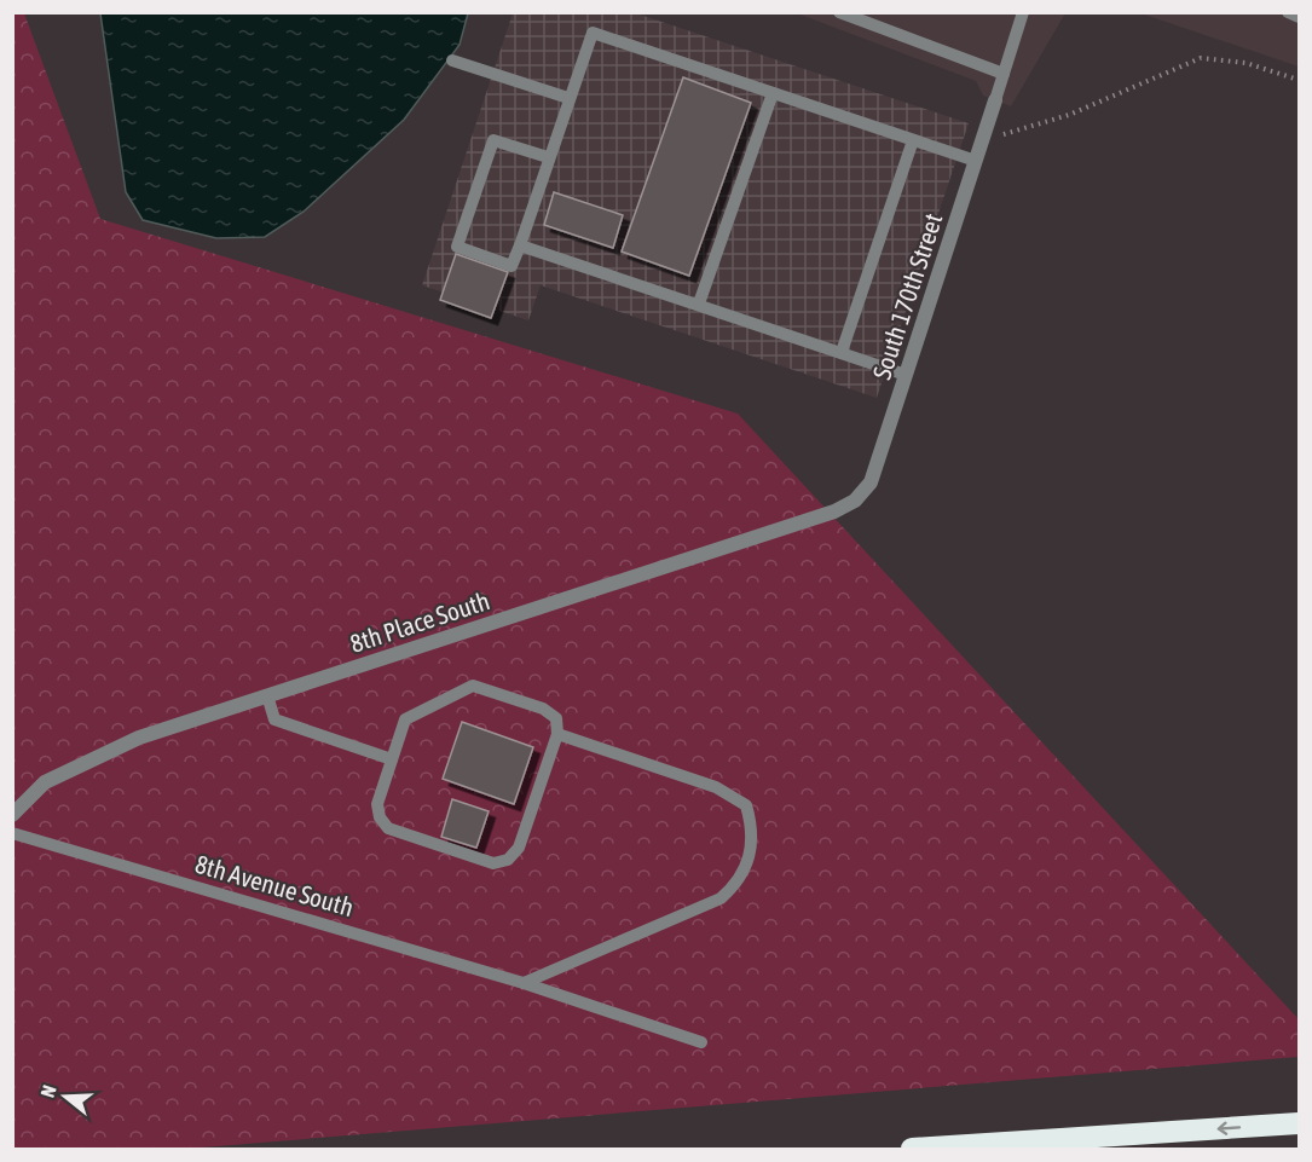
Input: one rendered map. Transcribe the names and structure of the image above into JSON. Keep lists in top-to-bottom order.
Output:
{
  "streets": {
    "street": ["South 170th Street", "8th Place South"],
    "lane": ["8th Avenue South"]
  },
  "crossings": [
    ["South 170th Street", "8th Place South"]
  ],
  "north": "left"
}
